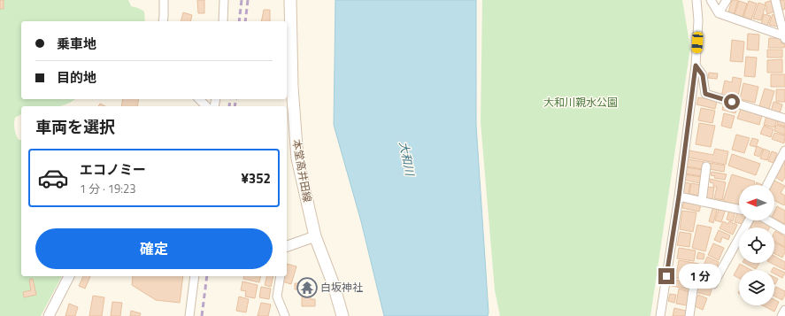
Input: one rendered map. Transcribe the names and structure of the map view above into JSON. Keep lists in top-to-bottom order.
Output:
{
  "streets": {
    "main road": ["本堂高井田線"]
  },
  "water": ["大和川"],
  "parks": ["大和川親水公園"],
  "places": {
    "temple": ["白坂神社"]
  },
  "north": "left",
  "page": {
    "banner": ["乗車地", "目的地"],
    "heading": "車両を選択",
    "list": [
      {
        "name": "エコノミー",
        "note": "1 分 · 19:23",
        "value": "¥352"
      }
    ],
    "buttons": "確定",
    "bubble": "1 分"
  }
}
